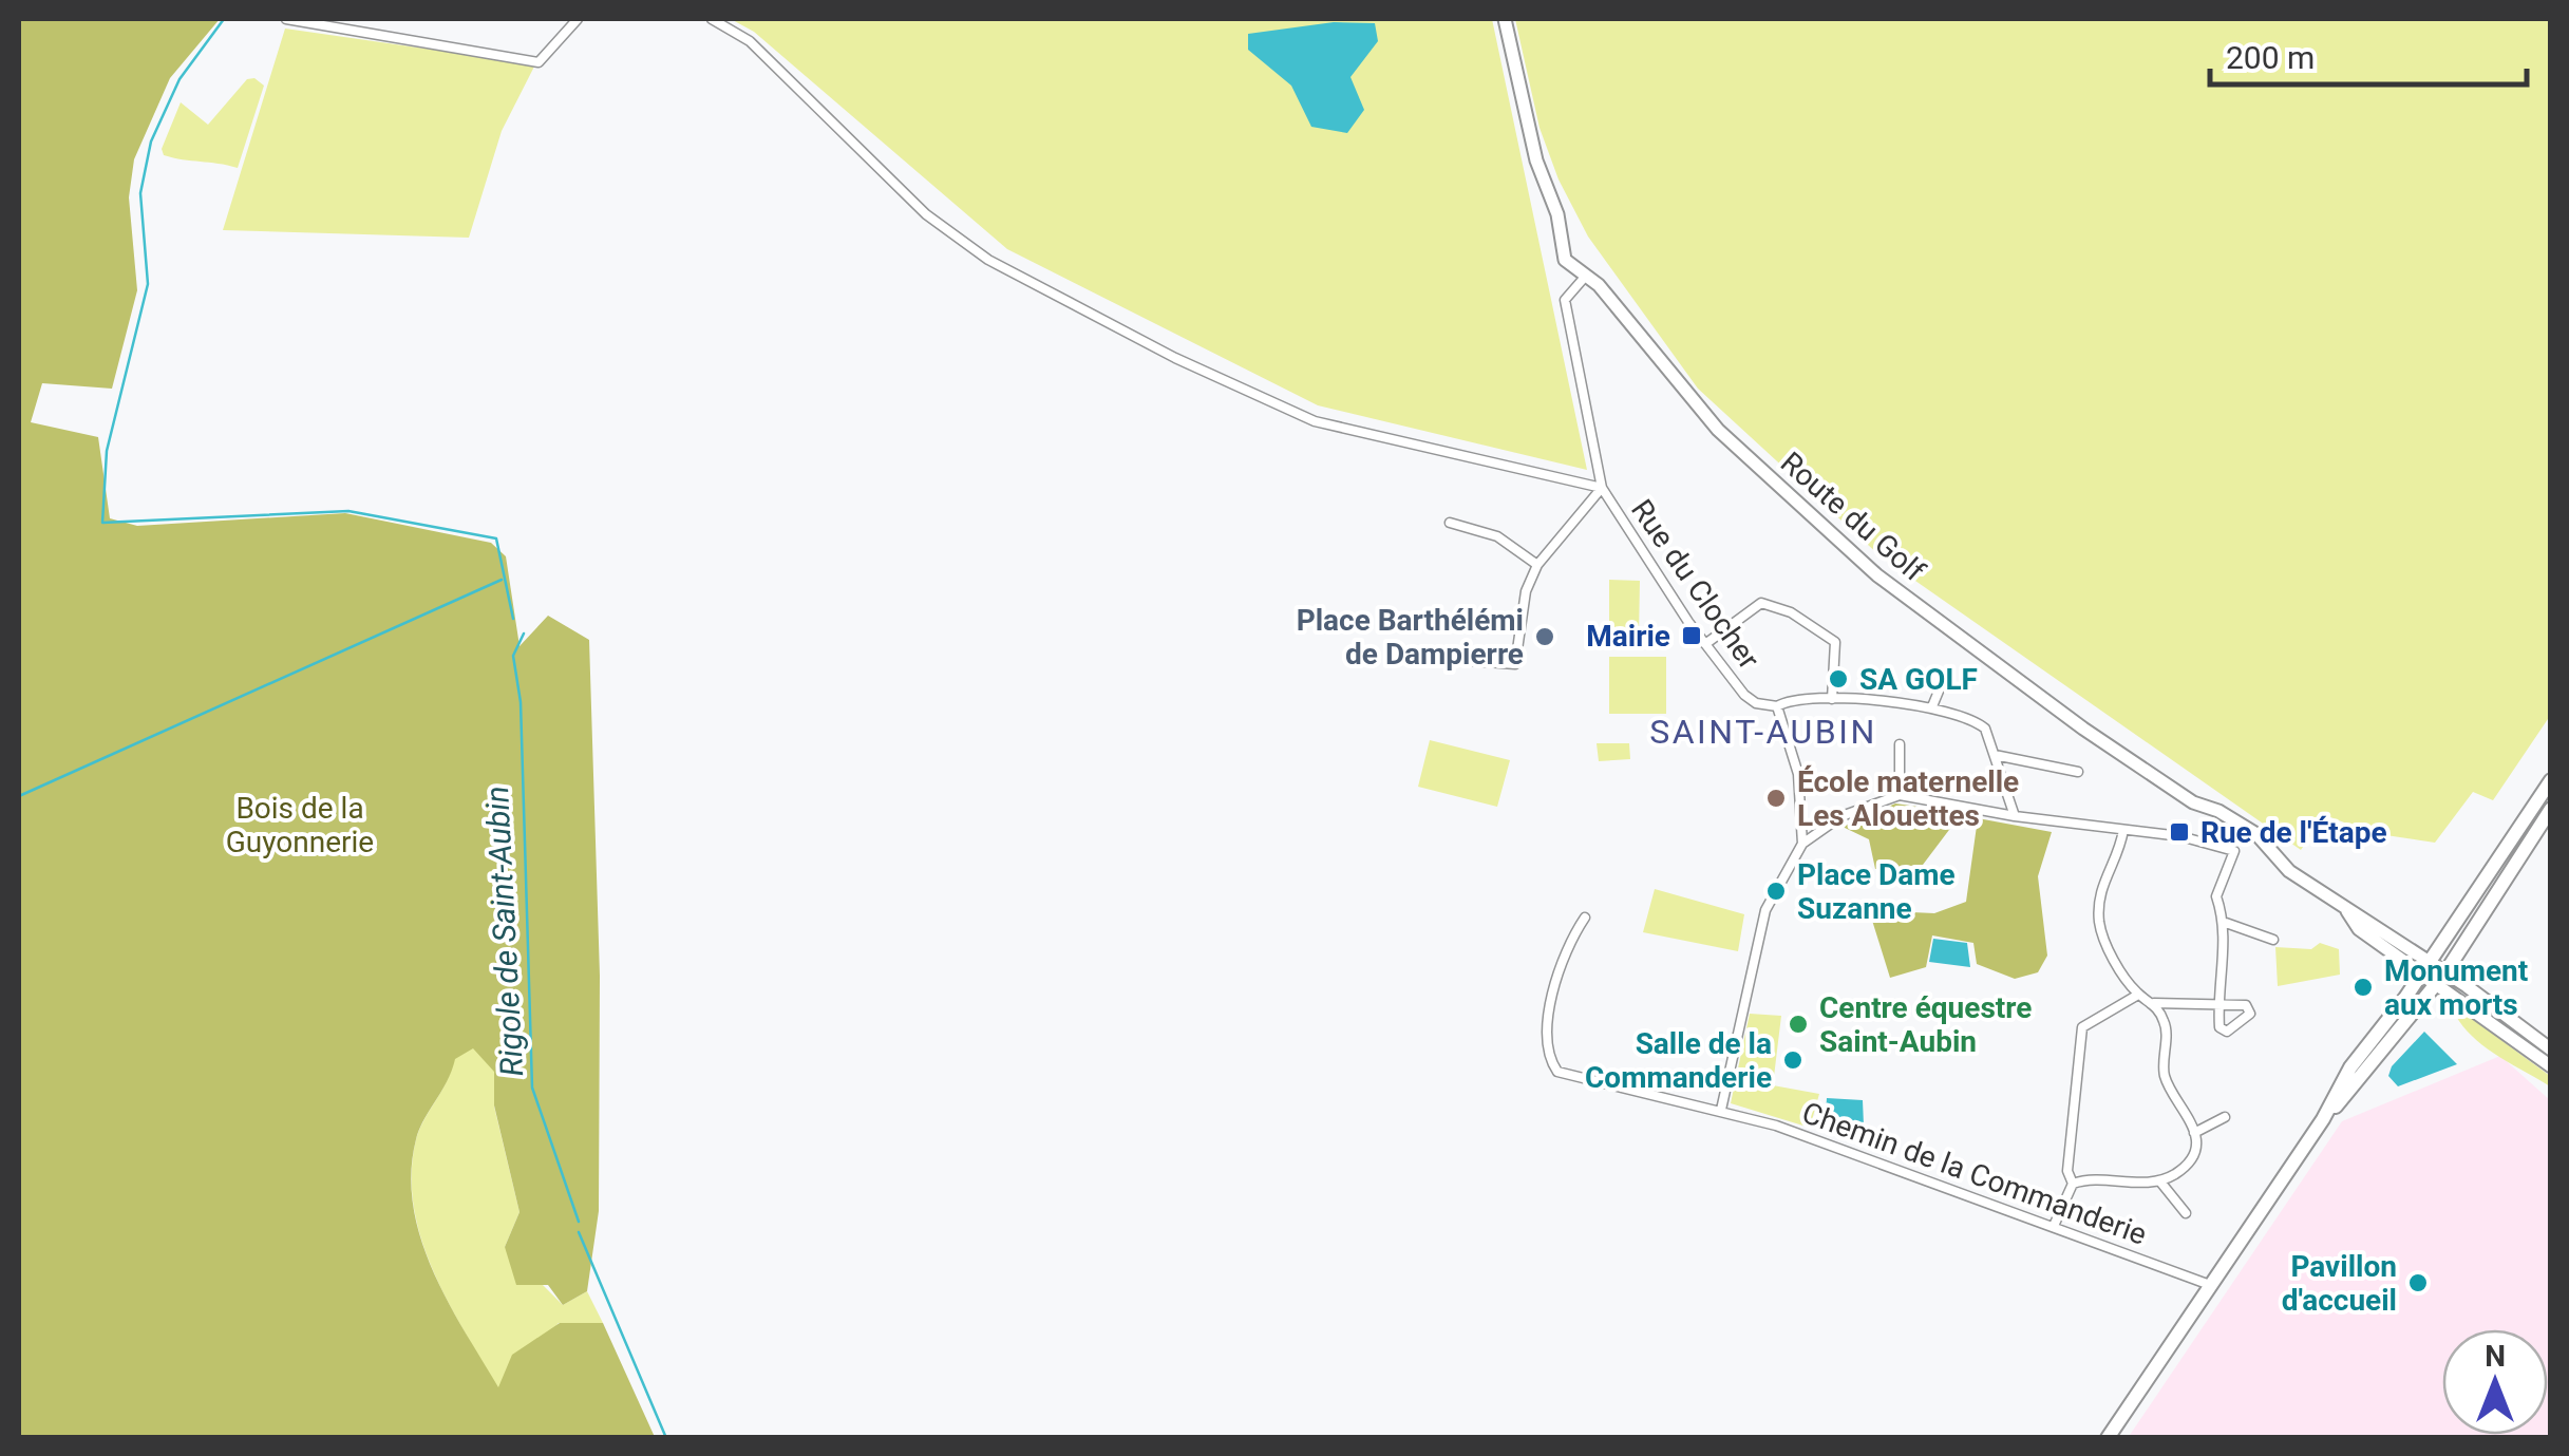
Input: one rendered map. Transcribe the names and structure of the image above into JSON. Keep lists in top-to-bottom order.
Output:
{
  "streets": {
    "street": ["Route du Golf", "Rue du Clocher", "Chemin de la Commanderie"]
  },
  "districts": ["SAINT-AUBIN"],
  "water": ["Rigole de Saint-Aubin"],
  "parks": ["Bois de la Guyonnerie"],
  "places": {
    "transit": ["Mairie", "Rue de l'Étape"],
    "other": [
      "Place Barthélémi de Dampierre",
      "SA GOLF",
      "École maternelle Les Alouettes",
      "Place Dame Suzanne",
      "Monument aux morts",
      "Centre équestre Saint-Aubin",
      "Salle de la Commanderie",
      "Pavillon d'accueil"
    ]
  },
  "scale_bar": "200 m",
  "north": "top"
}
